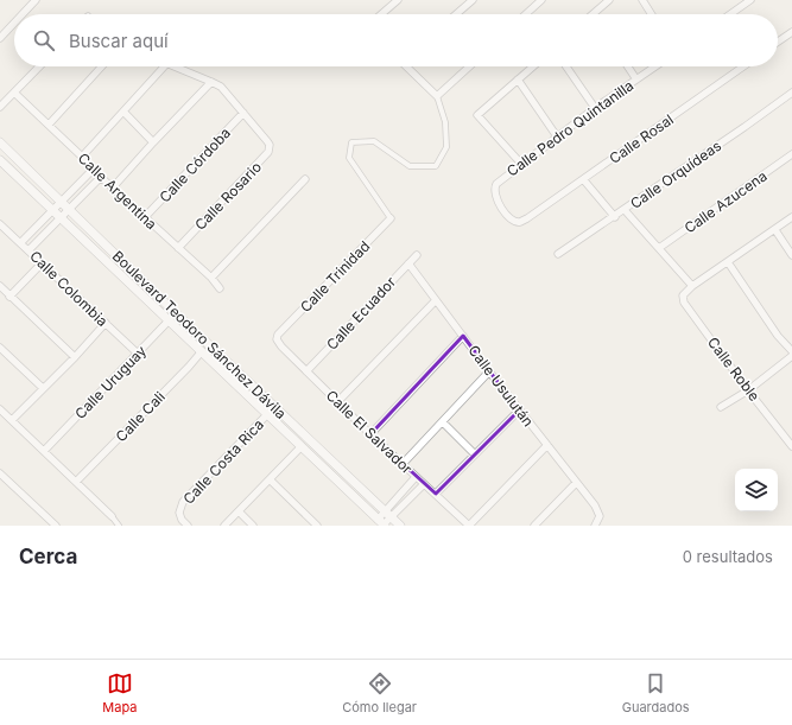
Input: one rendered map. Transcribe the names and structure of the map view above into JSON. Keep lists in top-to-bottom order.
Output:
{
  "streets": {
    "street": [
      "Calle Pedro Quintanilla",
      "Calle Rosal",
      "Calle Córdoba",
      "Calle Orquídeas",
      "Calle Argentina",
      "Calle Rosario",
      "Calle Azucena",
      "Calle Trinidad",
      "Calle Colombia",
      "Calle Ecuador",
      "Boulevard Teodoro Sánchez Dávila",
      "Calle Roble",
      "Calle Uruguay",
      "Calle Usulután",
      "Calle Cali",
      "Calle El Salvador",
      "Calle Costa Rica"
    ]
  },
  "crossings": [
    ["Calle Pedro Quintanilla", "Calle Rosal"],
    ["Calle Córdoba", "Calle Argentina"],
    ["Calle Córdoba", "Calle Rosario"],
    ["Calle Argentina", "Calle Rosario"],
    ["Calle Trinidad", "Calle El Salvador"],
    ["Calle Colombia", "Calle Uruguay"],
    ["Calle Ecuador", "Calle Usulután"],
    ["Calle Ecuador", "Calle El Salvador"],
    ["Boulevard Teodoro Sánchez Dávila", "Calle Uruguay"],
    ["Boulevard Teodoro Sánchez Dávila", "Calle Cali"],
    ["Boulevard Teodoro Sánchez Dávila", "Calle Costa Rica"]
  ],
  "page": {
    "search": "Buscar aquí",
    "heading": ["Cerca", "0 resultados"],
    "nav": ["Mapa", "Cómo llegar", "Guardados"]
  }
}
